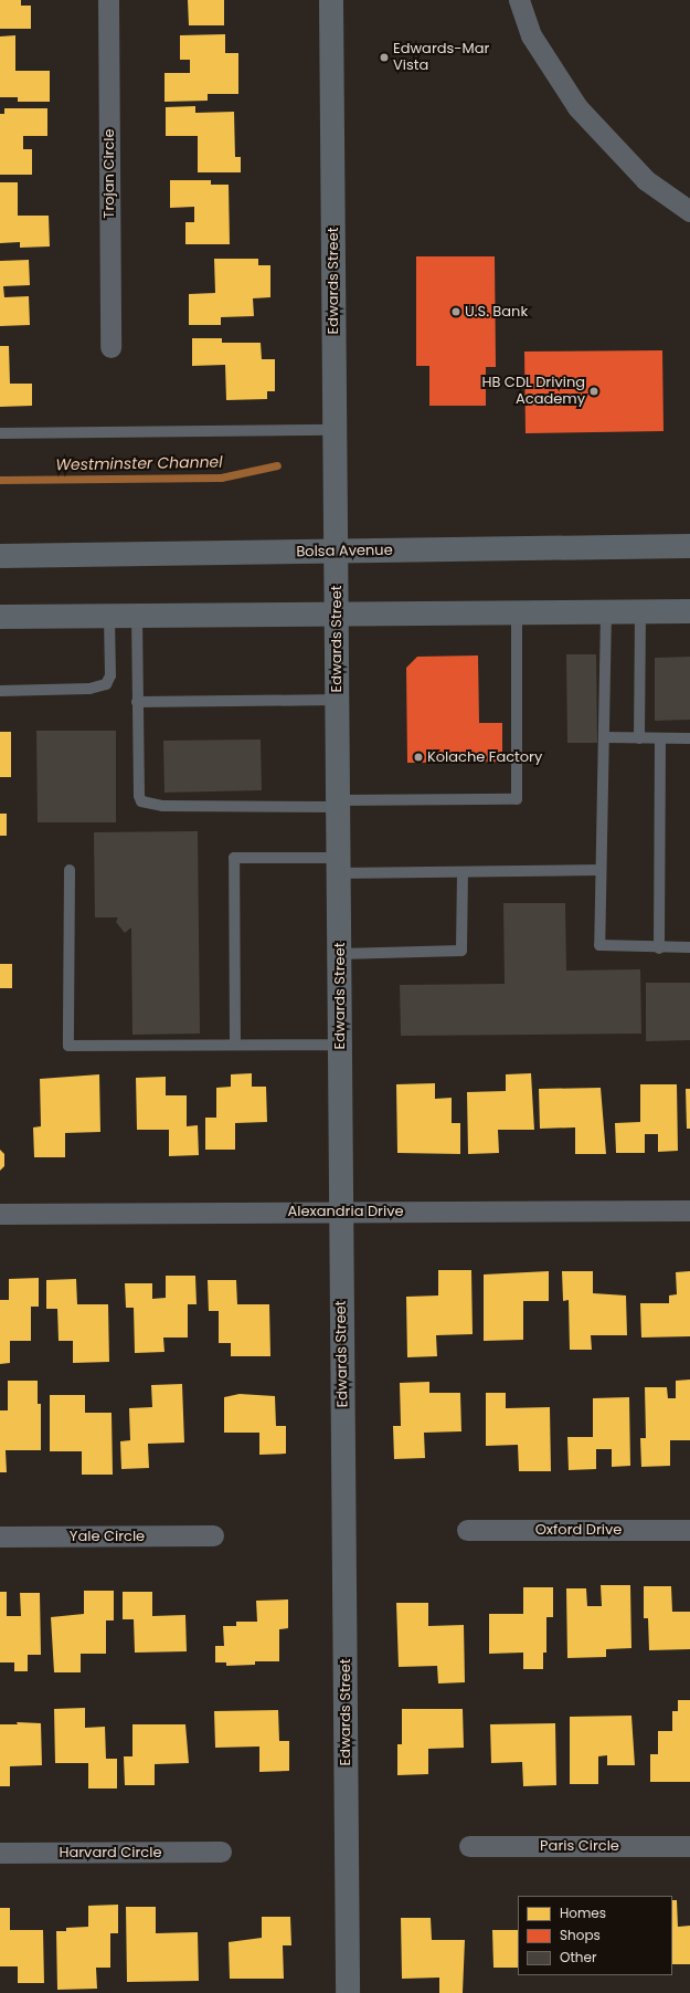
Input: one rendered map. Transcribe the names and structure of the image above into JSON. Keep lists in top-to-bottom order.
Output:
{
  "streets": {
    "street": [
      "Trojan Circle",
      "Edwards Street",
      "Bolsa Avenue",
      "Alexandria Drive",
      "Oxford Drive",
      "Yale Circle",
      "Paris Circle",
      "Harvard Circle"
    ]
  },
  "crossings": [
    ["Edwards Street", "Bolsa Avenue"],
    ["Edwards Street", "Alexandria Drive"]
  ],
  "water": ["Westminster Channel"],
  "places": [
    "Edwards-Mar Vista",
    "U.S. Bank",
    "HB CDL Driving Academy",
    "Kolache Factory"
  ],
  "legend": ["Homes", "Shops", "Other"]
}
